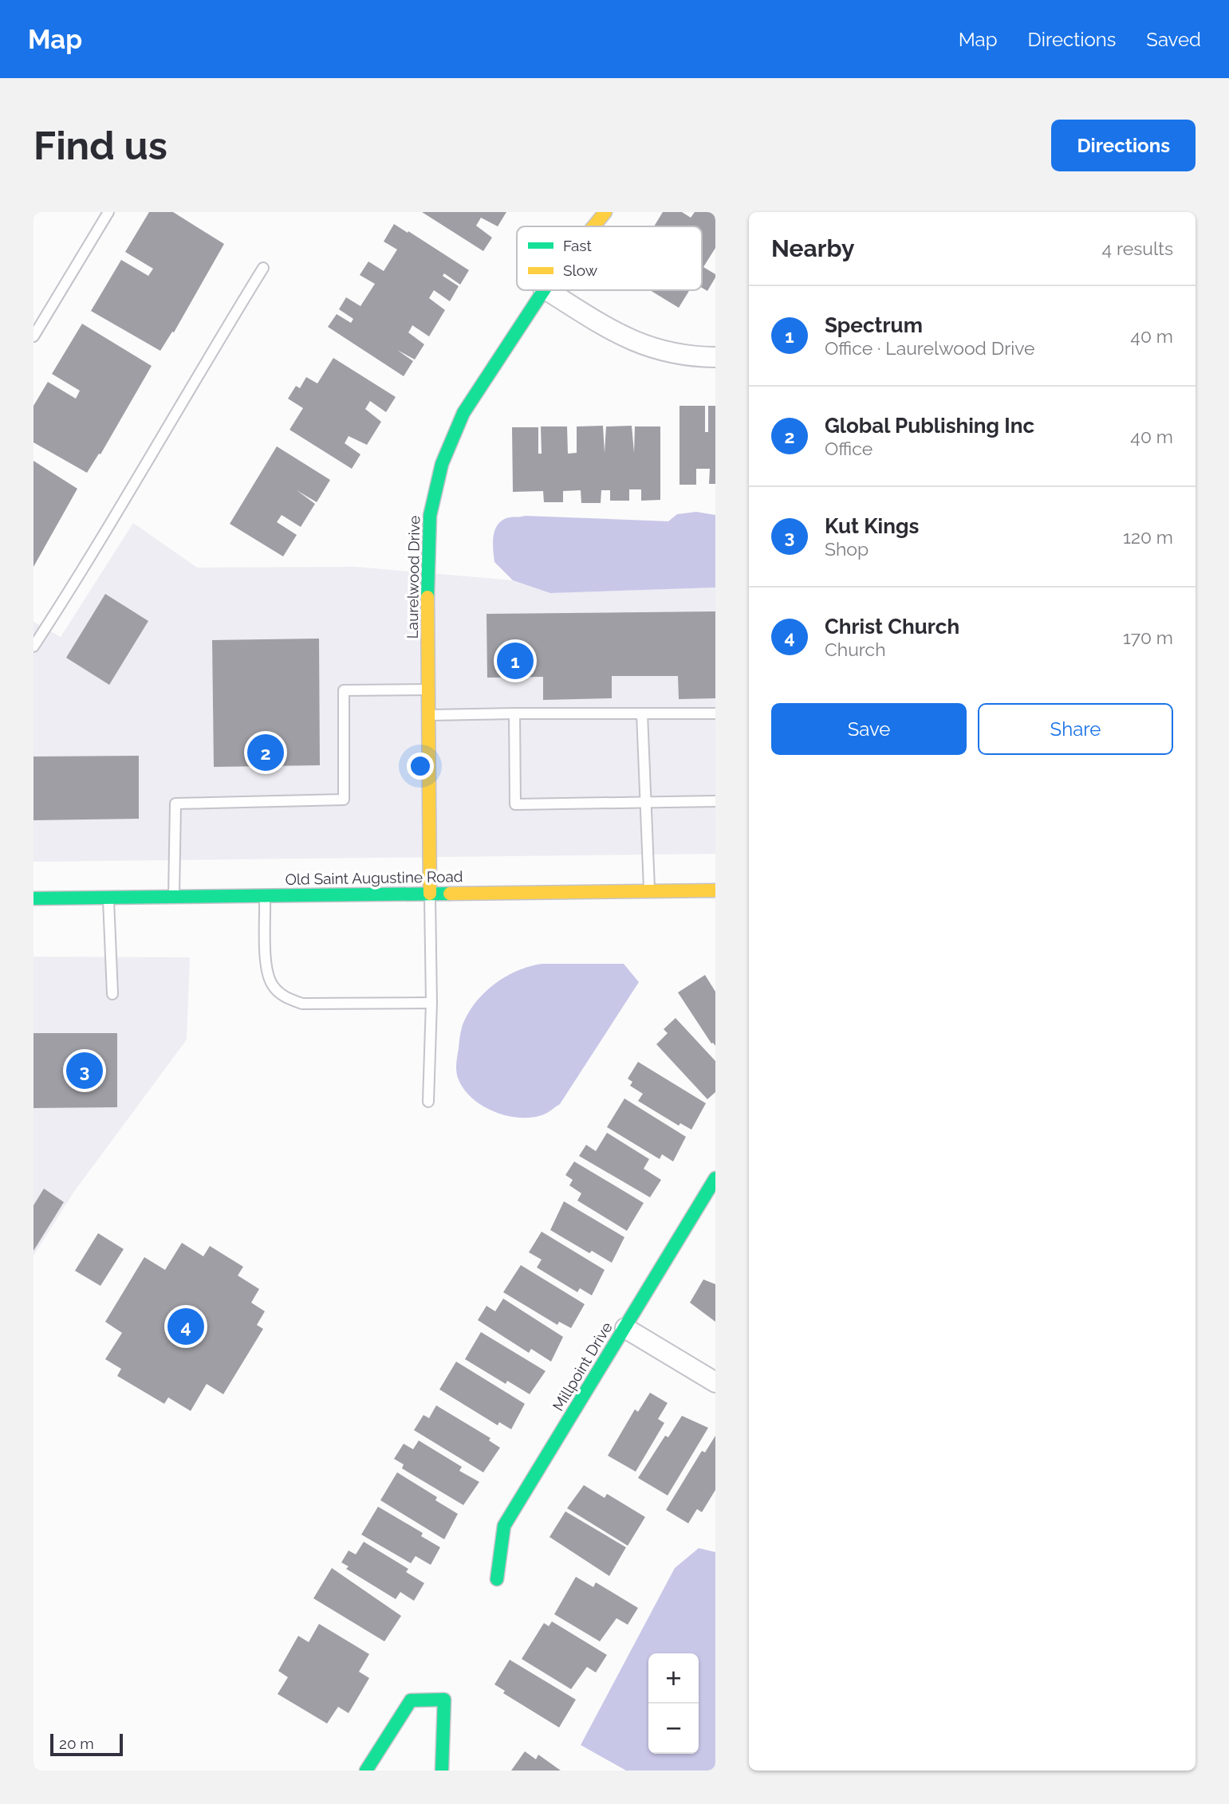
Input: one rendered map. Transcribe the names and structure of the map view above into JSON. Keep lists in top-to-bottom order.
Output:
{
  "streets": {
    "street": ["Laurelwood Drive", "Old Saint Augustine Road", "Millpoint Drive"]
  },
  "crossings": [
    ["Laurelwood Drive", "Old Saint Augustine Road"]
  ],
  "legend": ["Fast", "Slow"],
  "scale_bar": "20 m",
  "page": {
    "header": "Map",
    "nav": ["Map", "Directions", "Saved"],
    "buttons": [
      "Directions",
      ["Save", "Share"]
    ],
    "title": "Find us",
    "heading": ["Nearby", "4 results"],
    "list": [
      {
        "mark": "1",
        "name": "Spectrum",
        "note": "Office · Laurelwood Drive",
        "value": "40 m"
      },
      {
        "mark": "2",
        "name": "Global Publishing Inc",
        "note": "Office",
        "value": "40 m"
      },
      {
        "mark": "3",
        "name": "Kut Kings",
        "note": "Shop",
        "value": "120 m"
      },
      {
        "mark": "4",
        "name": "Christ Church",
        "note": "Church",
        "value": "170 m"
      }
    ],
    "pins": [
      "1",
      "2",
      "3",
      "4"
    ],
    "map_buttons": ["+", "−"],
    "scale": "20 m"
  }
}
